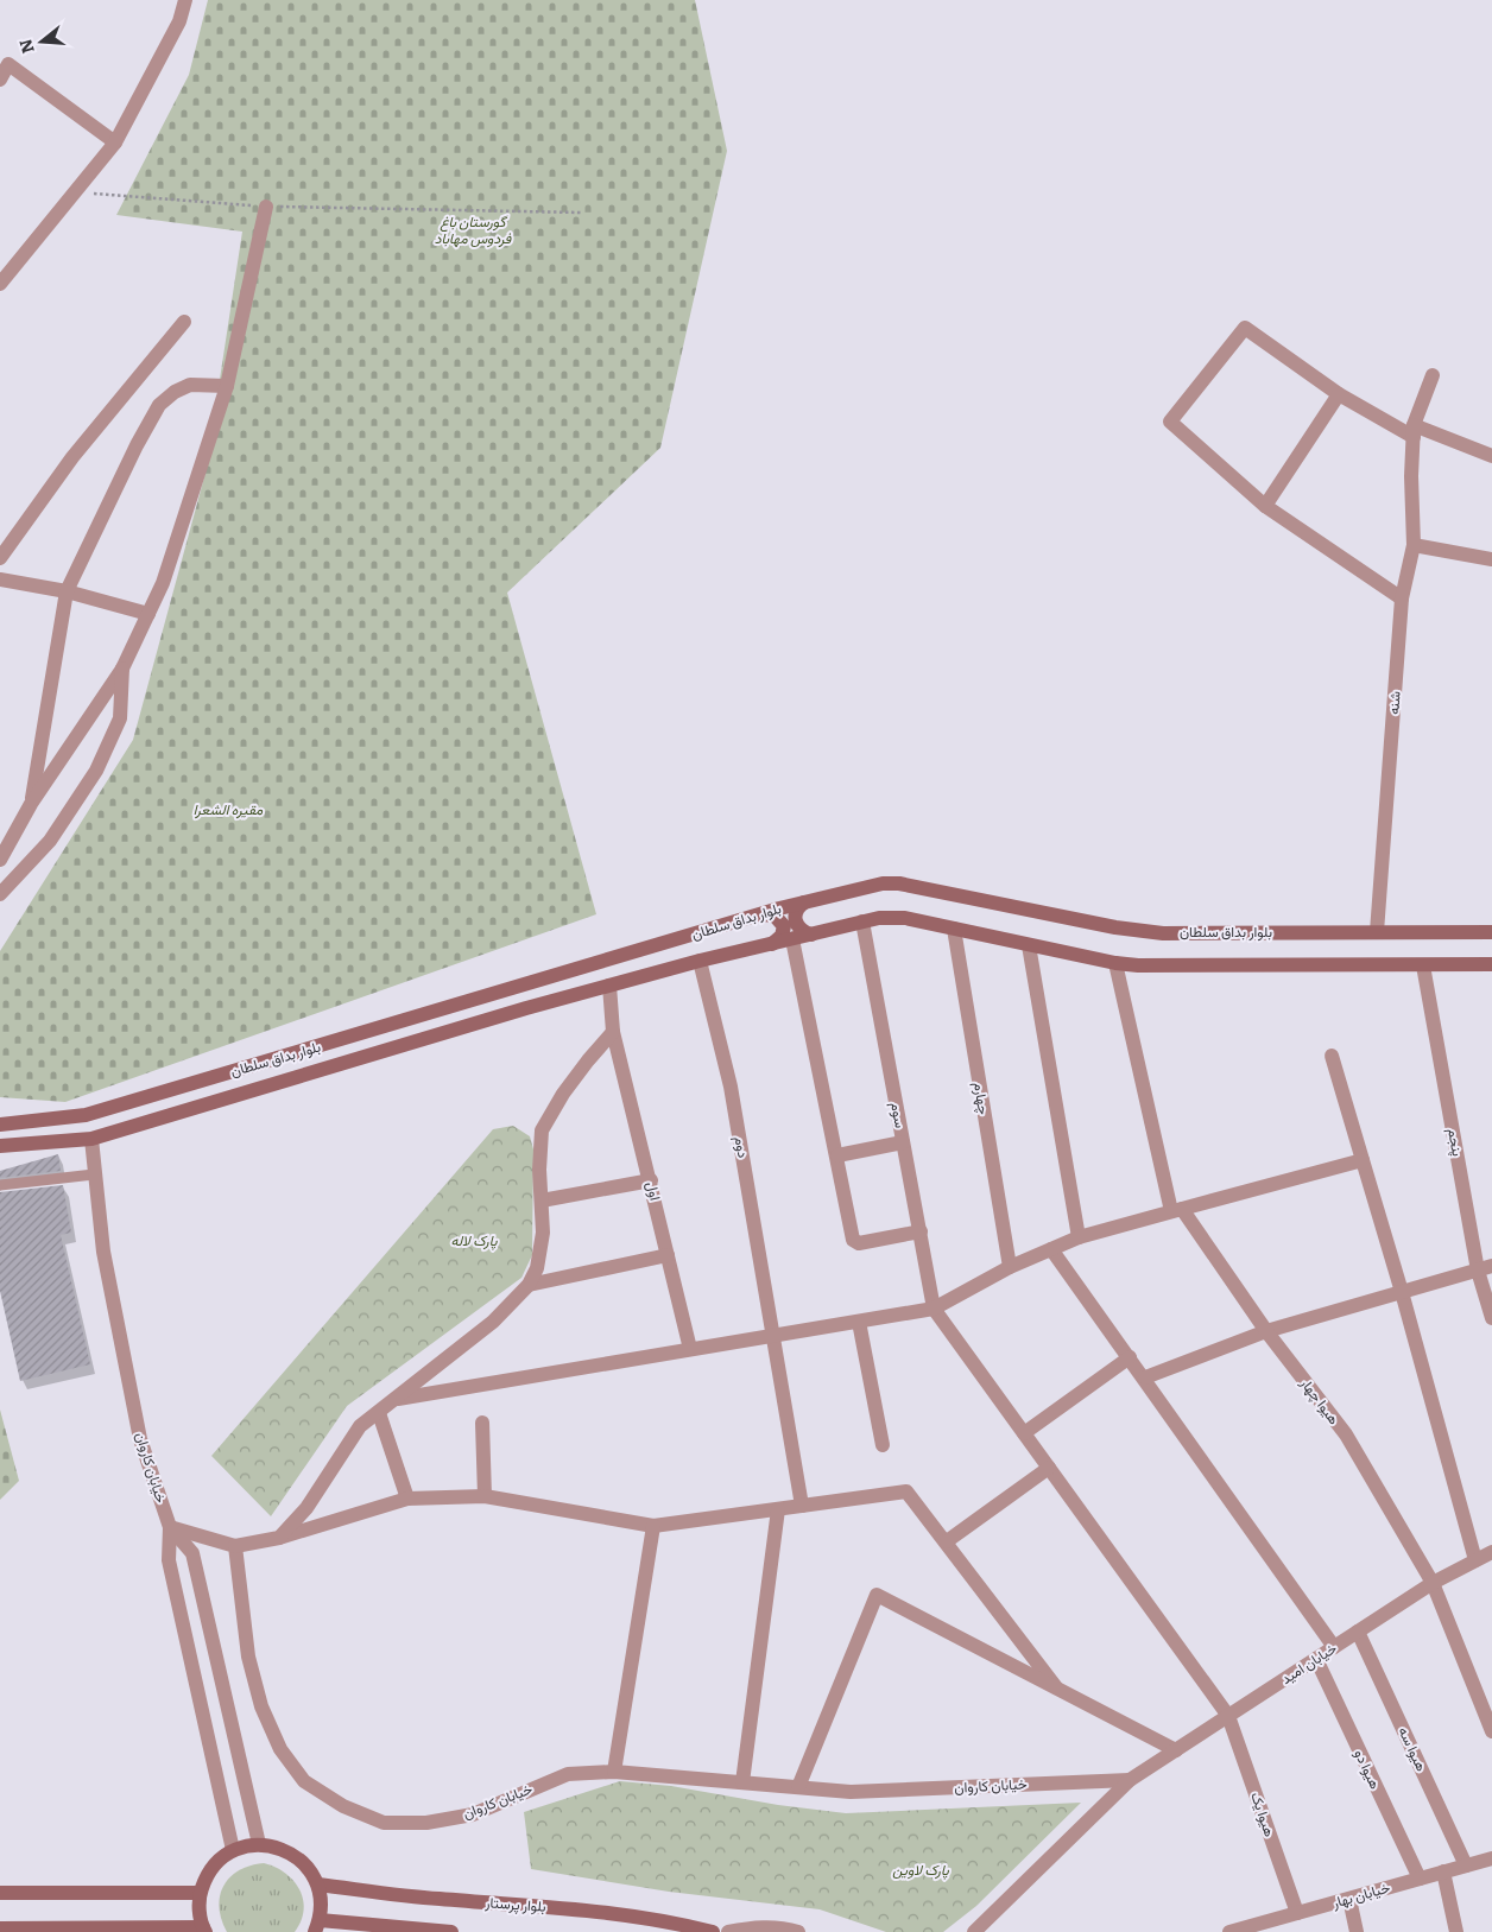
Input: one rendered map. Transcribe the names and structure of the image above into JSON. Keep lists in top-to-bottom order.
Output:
{
  "streets": {
    "main road": ["بلوار بداق سلطان", "بلوار پرستار"],
    "street": [
      "شنه",
      "چهارم",
      "سوم",
      "پنجم",
      "دوم",
      "اول",
      "هیوا چهار",
      "خیابان کاروان",
      "خیابان امید",
      "هیوا سه",
      "هیوا دو",
      "هیوا یک",
      "خیابان بهار"
    ]
  },
  "crossings": [
    ["شنه", "بلوار بداق سلطان"],
    ["بلوار بداق سلطان", "چهارم"],
    ["بلوار بداق سلطان", "سوم"],
    ["بلوار بداق سلطان", "پنجم"],
    ["بلوار بداق سلطان", "دوم"],
    ["بلوار بداق سلطان", "اول"],
    ["بلوار بداق سلطان", "خیابان کاروان"],
    ["سوم", "هیوا یک"],
    ["هیوا چهار", "خیابان امید"],
    ["خیابان کاروان", "خیابان امید"],
    ["خیابان امید", "هیوا سه"],
    ["خیابان امید", "هیوا دو"],
    ["خیابان امید", "هیوا یک"],
    ["هیوا سه", "خیابان بهار"],
    ["هیوا دو", "خیابان بهار"],
    ["هیوا یک", "خیابان بهار"]
  ],
  "parks": [
    "گورستان باغ فردوس مهاباد",
    "مقیره الشعرا",
    "پارک لاله",
    "پارک لاوین"
  ],
  "north": "left"
}
